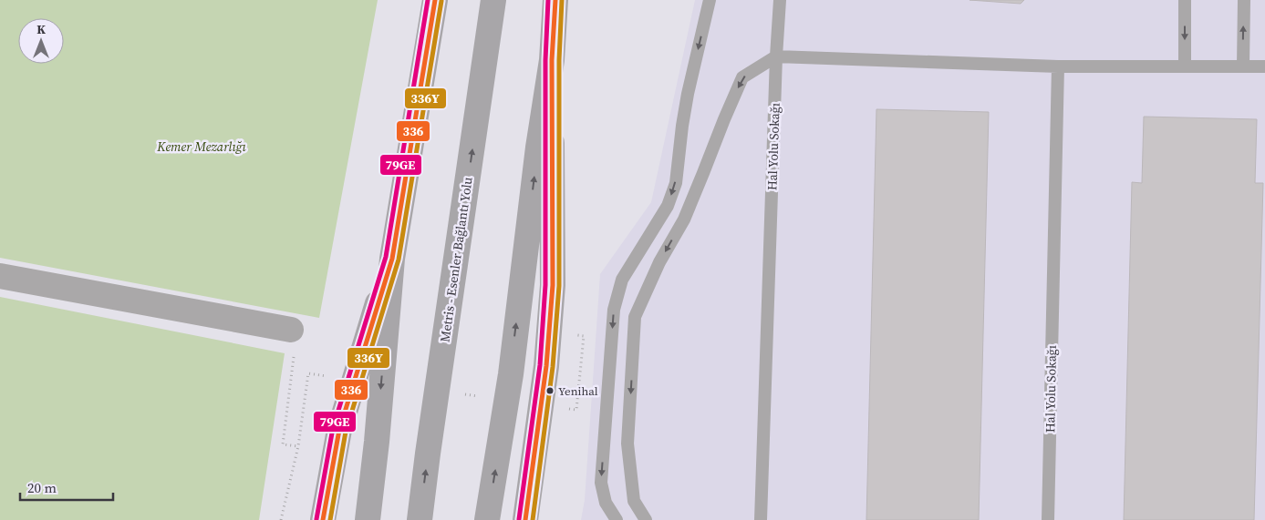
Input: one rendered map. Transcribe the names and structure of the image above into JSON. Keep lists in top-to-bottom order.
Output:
{
  "streets": {
    "highway": ["Metris - Esenler Bağlantı Yolu"],
    "lane": ["Hal Yolu Sokağı"]
  },
  "parks": ["Kemer Mezarlığı"],
  "places": ["Yenihal"],
  "lines": ["transit line 336", "transit line 336Y", "transit line 79GE"],
  "scale_bar": "20 m",
  "north": "top"
}
